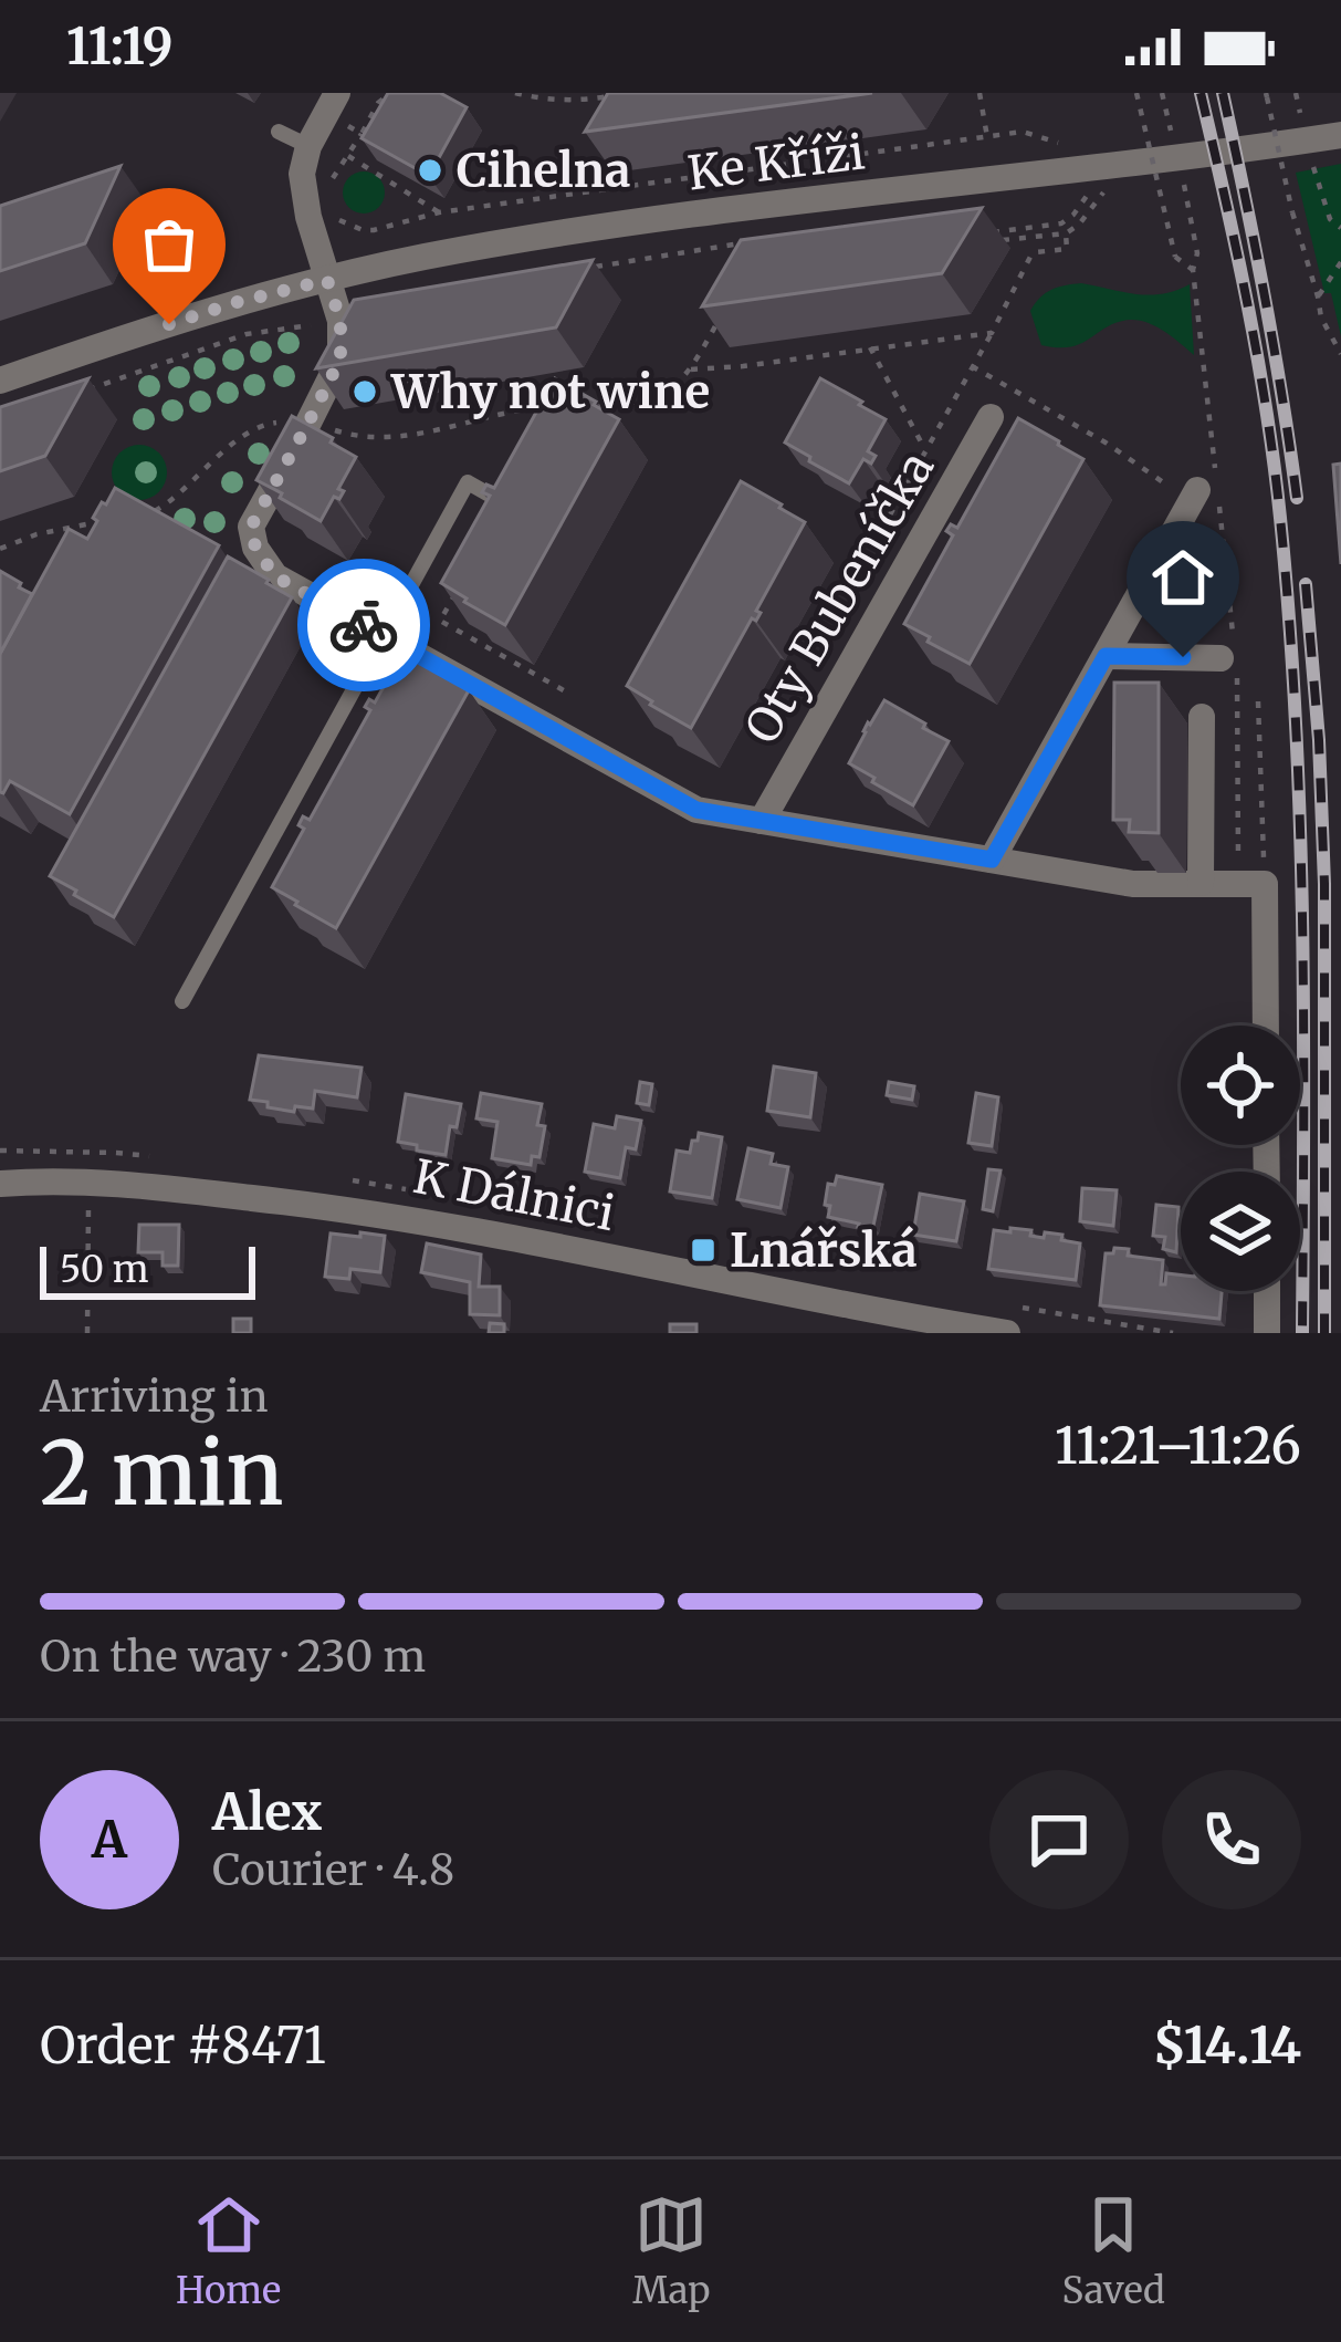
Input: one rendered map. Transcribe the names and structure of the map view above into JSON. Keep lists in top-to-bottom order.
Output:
{
  "streets": {
    "street": ["Ke Kříži", "Oty Bubeníčka", "K Dálnici"]
  },
  "places": {
    "other": ["Cihelna", "Why not wine"],
    "transit": ["Lnářská"]
  },
  "scale_bar": "50 m",
  "page": {
    "status": "11:19",
    "scale": "50 m",
    "heading": ["2 min", "Arriving in", "11:21–11:26"],
    "panel": [
      "Alex",
      "Courier · 4.8",
      "Order #8471",
      "$14.14"
    ],
    "bar": "On the way · 230 m",
    "round": "A",
    "tabs": ["Home", "Map", "Saved"]
  }
}
